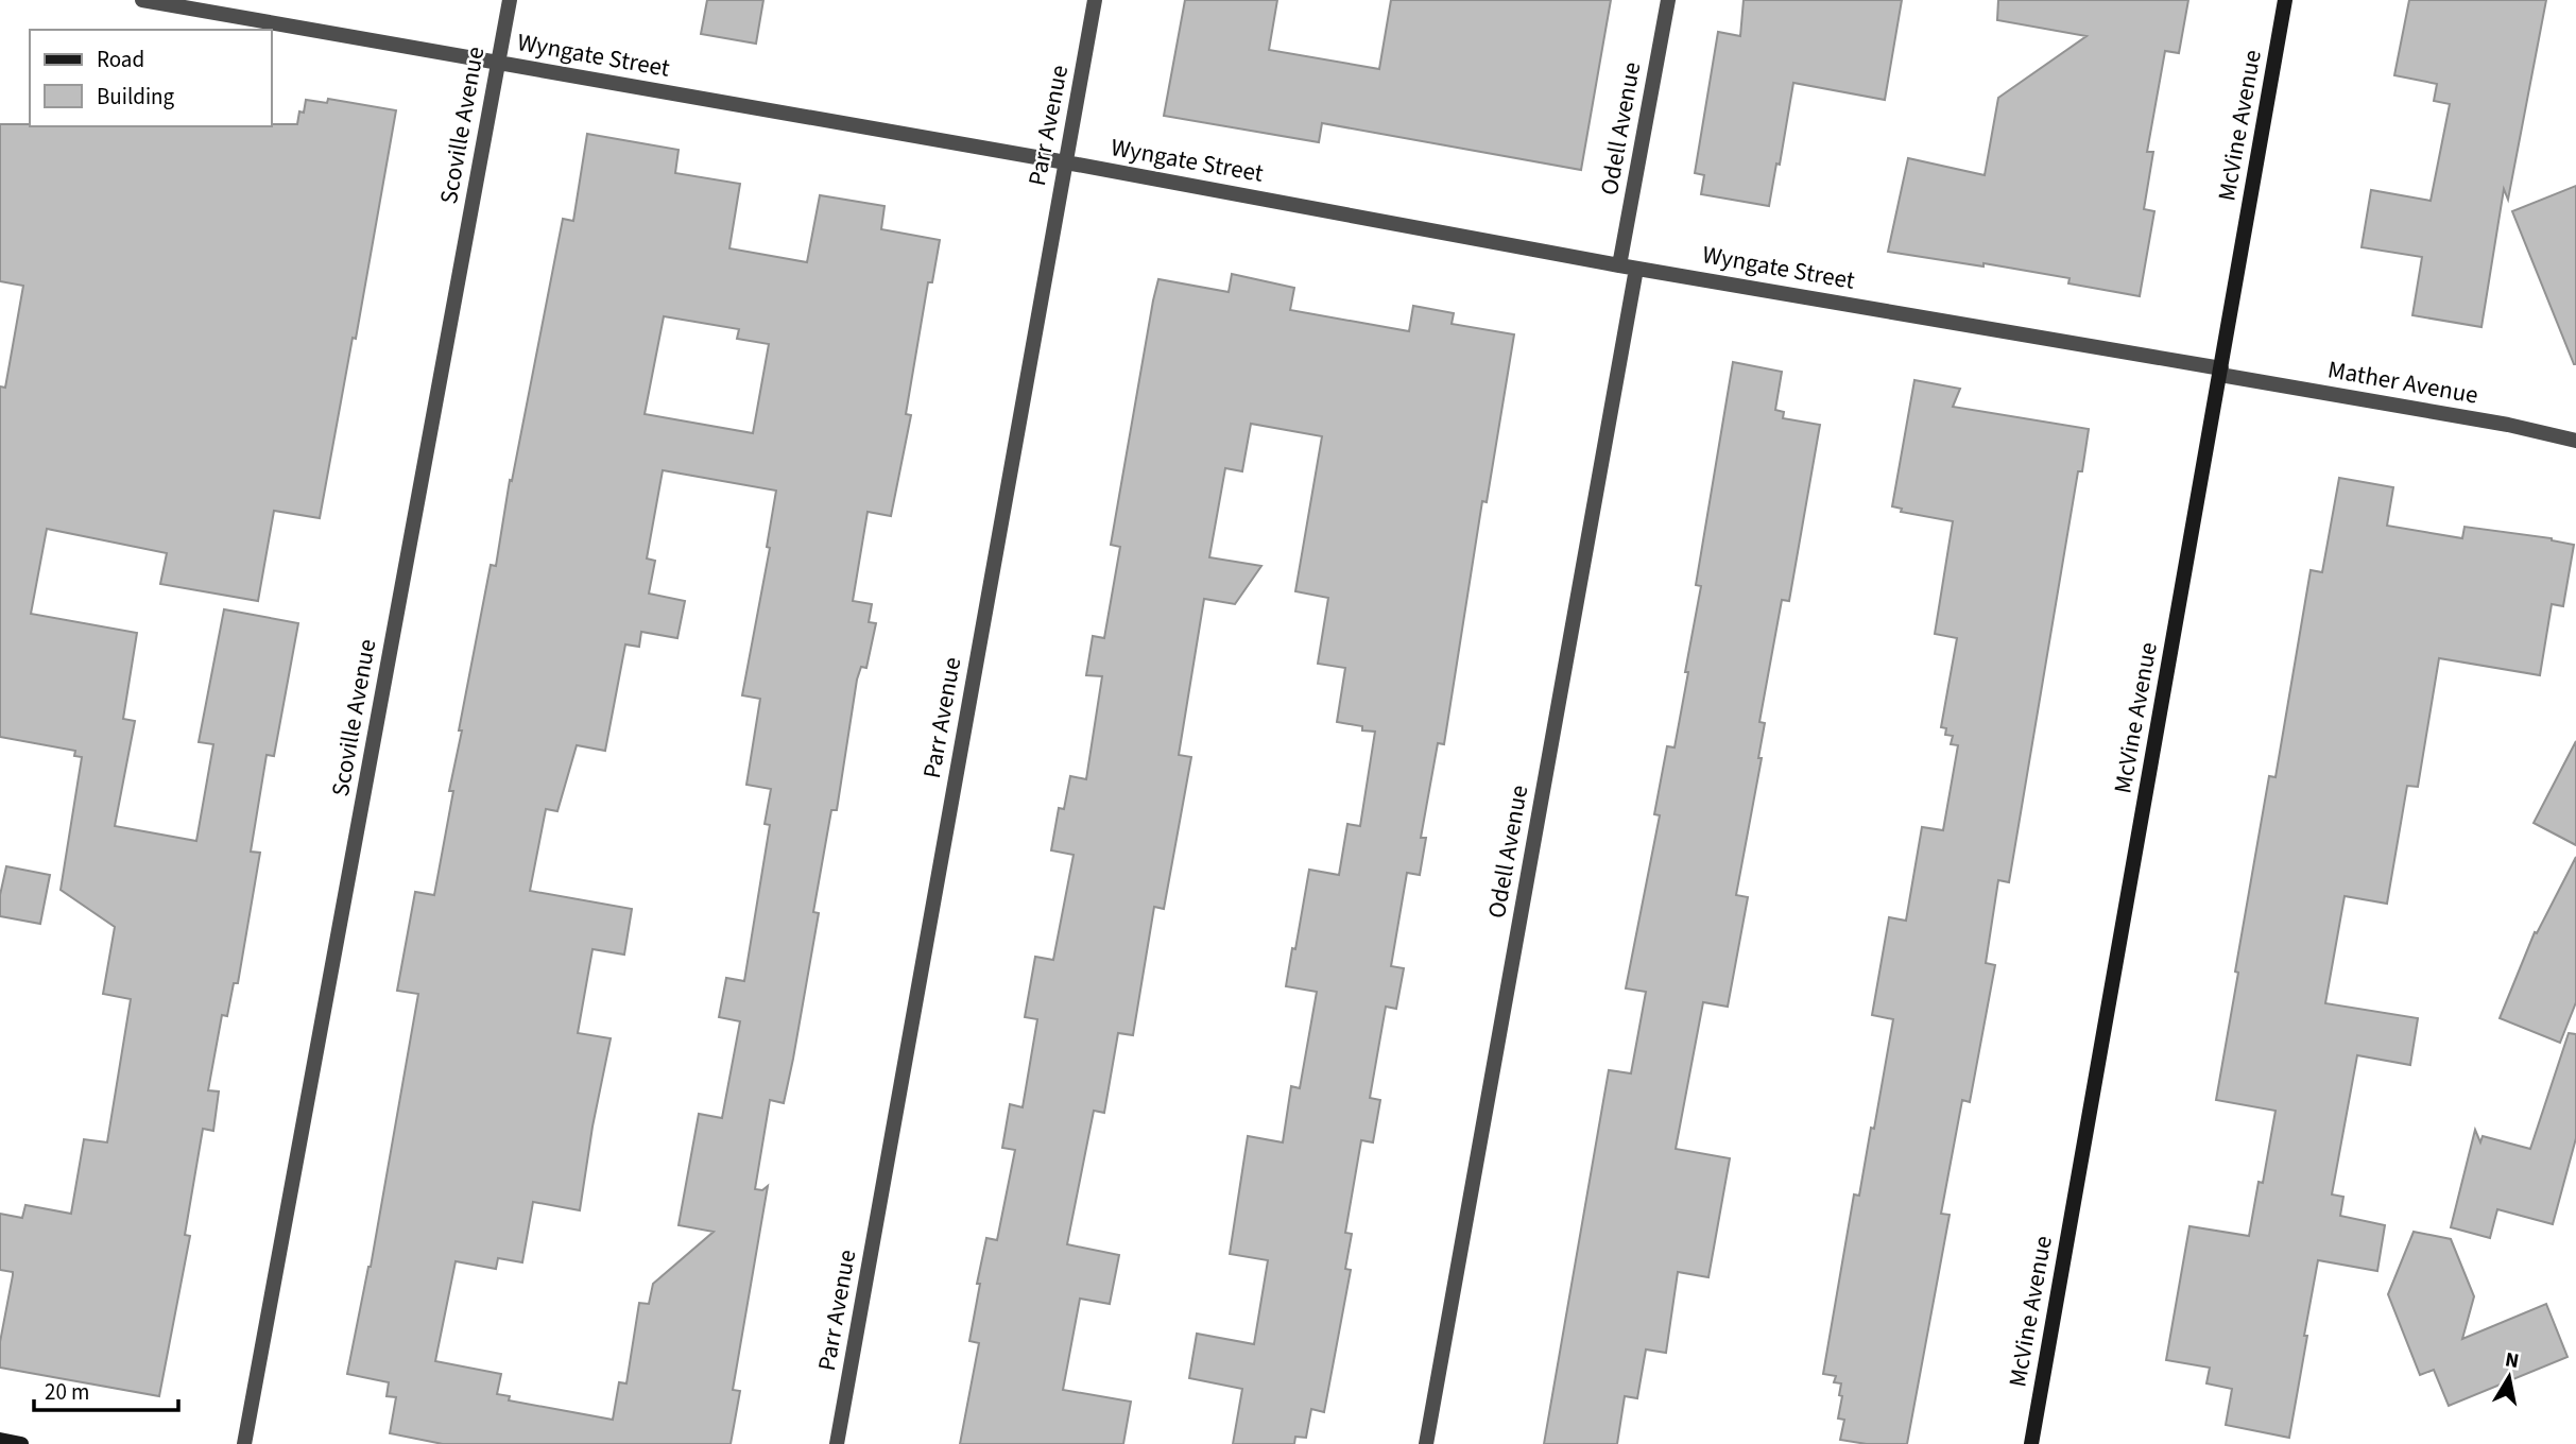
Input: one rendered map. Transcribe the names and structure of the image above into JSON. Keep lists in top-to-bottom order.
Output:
{
  "streets": {
    "street": [
      "Wyngate Street",
      "Scoville Avenue",
      "Parr Avenue",
      "McVine Avenue",
      "Odell Avenue",
      "Mather Avenue"
    ]
  },
  "crossings": [
    ["Wyngate Street", "Scoville Avenue"],
    ["Wyngate Street", "Parr Avenue"],
    ["Wyngate Street", "McVine Avenue"],
    ["Wyngate Street", "Odell Avenue"],
    ["Wyngate Street", "Mather Avenue"],
    ["McVine Avenue", "Mather Avenue"]
  ],
  "legend": ["Road", "Building"],
  "scale_bar": "20 m",
  "north": "top"
}
